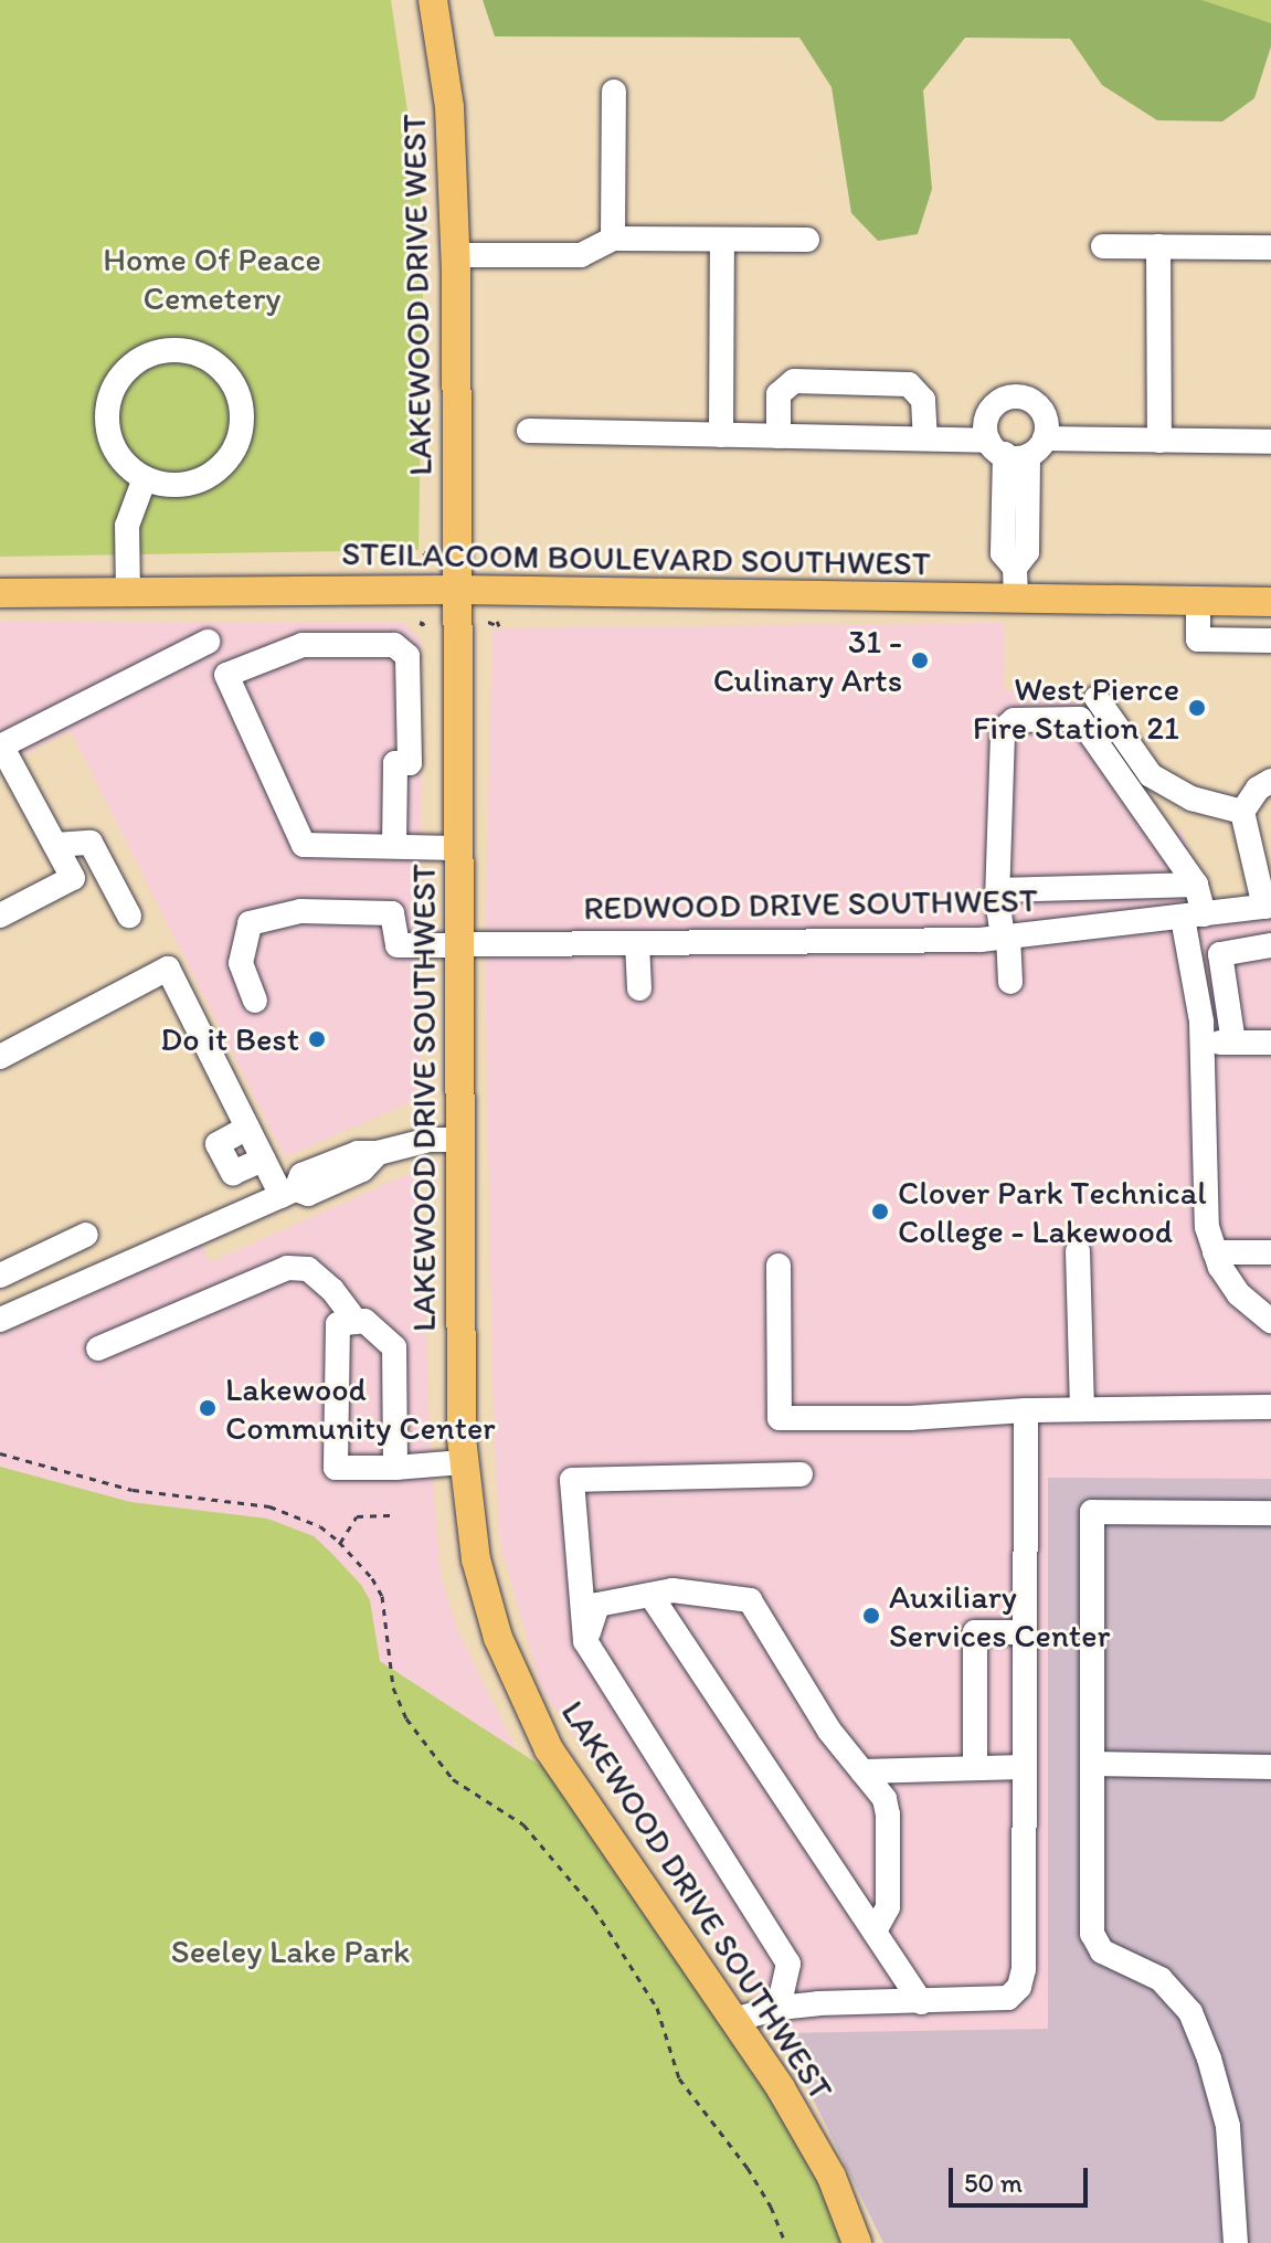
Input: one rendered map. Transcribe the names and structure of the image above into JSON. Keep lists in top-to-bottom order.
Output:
{
  "streets": {
    "main road": ["LAKEWOOD DRIVE WEST", "STEILACOOM BOULEVARD SOUTHWEST", "LAKEWOOD DRIVE SOUTHWEST"],
    "street": ["REDWOOD DRIVE SOUTHWEST"]
  },
  "crossings": [
    ["LAKEWOOD DRIVE WEST", "STEILACOOM BOULEVARD SOUTHWEST"],
    ["LAKEWOOD DRIVE WEST", "LAKEWOOD DRIVE SOUTHWEST"],
    ["STEILACOOM BOULEVARD SOUTHWEST", "LAKEWOOD DRIVE SOUTHWEST"],
    ["REDWOOD DRIVE SOUTHWEST", "LAKEWOOD DRIVE SOUTHWEST"]
  ],
  "parks": ["Home Of Peace Cemetery", "Seeley Lake Park"],
  "places": [
    "31 - Culinary Arts",
    "West Pierce Fire Station 21",
    "Do it Best",
    "Clover Park Technical College - Lakewood",
    "Lakewood Community Center",
    "Auxiliary Services Center"
  ],
  "scale_bar": "50 m"
}
